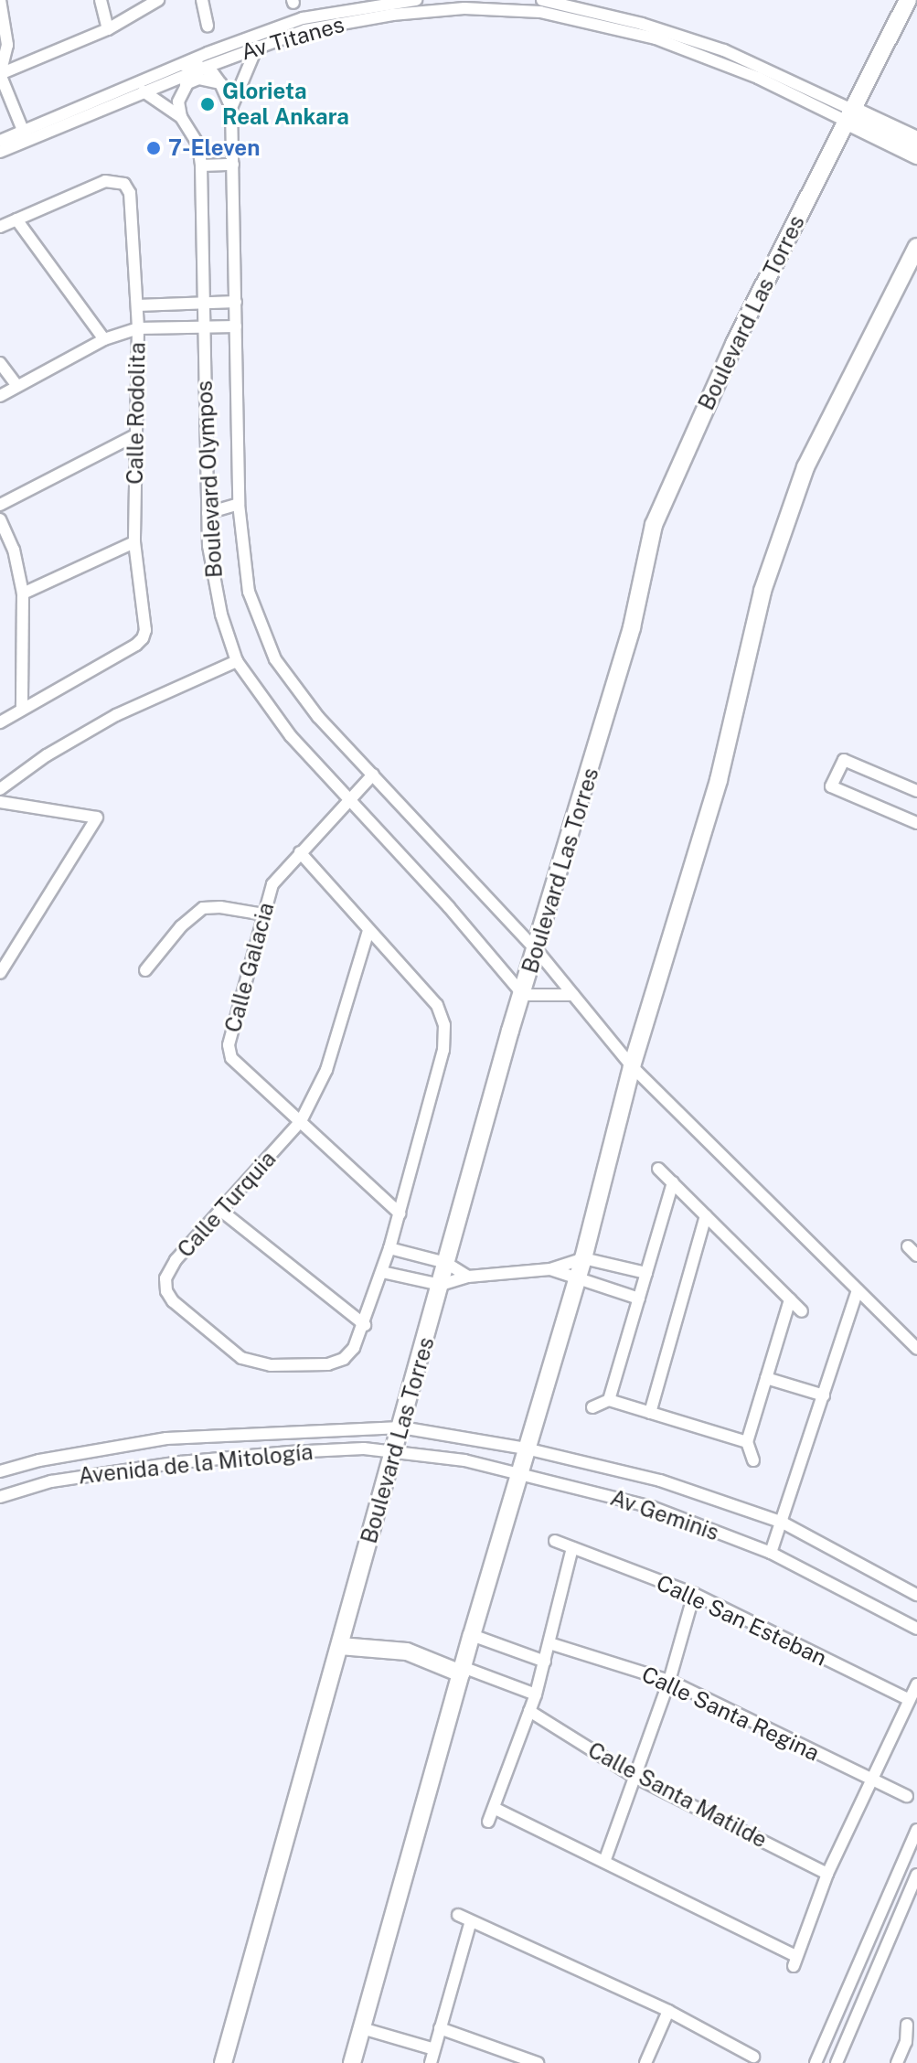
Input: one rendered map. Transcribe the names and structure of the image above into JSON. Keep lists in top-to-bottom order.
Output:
{
  "streets": {
    "main road": ["Boulevard Las Torres"],
    "street": [
      "Av Titanes",
      "Calle Rodolita",
      "Boulevard Olympos",
      "Calle Galacia",
      "Calle Turquia",
      "Avenida de la Mitología",
      "Av Geminis",
      "Calle San Esteban",
      "Calle Santa Regina",
      "Calle Santa Matilde"
    ]
  },
  "crossings": [
    ["Av Titanes", "Boulevard Las Torres"],
    ["Av Titanes", "Boulevard Olympos"],
    ["Boulevard Las Torres", "Boulevard Olympos"],
    ["Boulevard Las Torres", "Avenida de la Mitología"],
    ["Boulevard Las Torres", "Av Geminis"],
    ["Boulevard Olympos", "Calle Galacia"],
    ["Calle Galacia", "Calle Turquia"],
    ["Avenida de la Mitología", "Av Geminis"]
  ],
  "places": ["Glorieta Real Ankara", "7-Eleven"]
}
